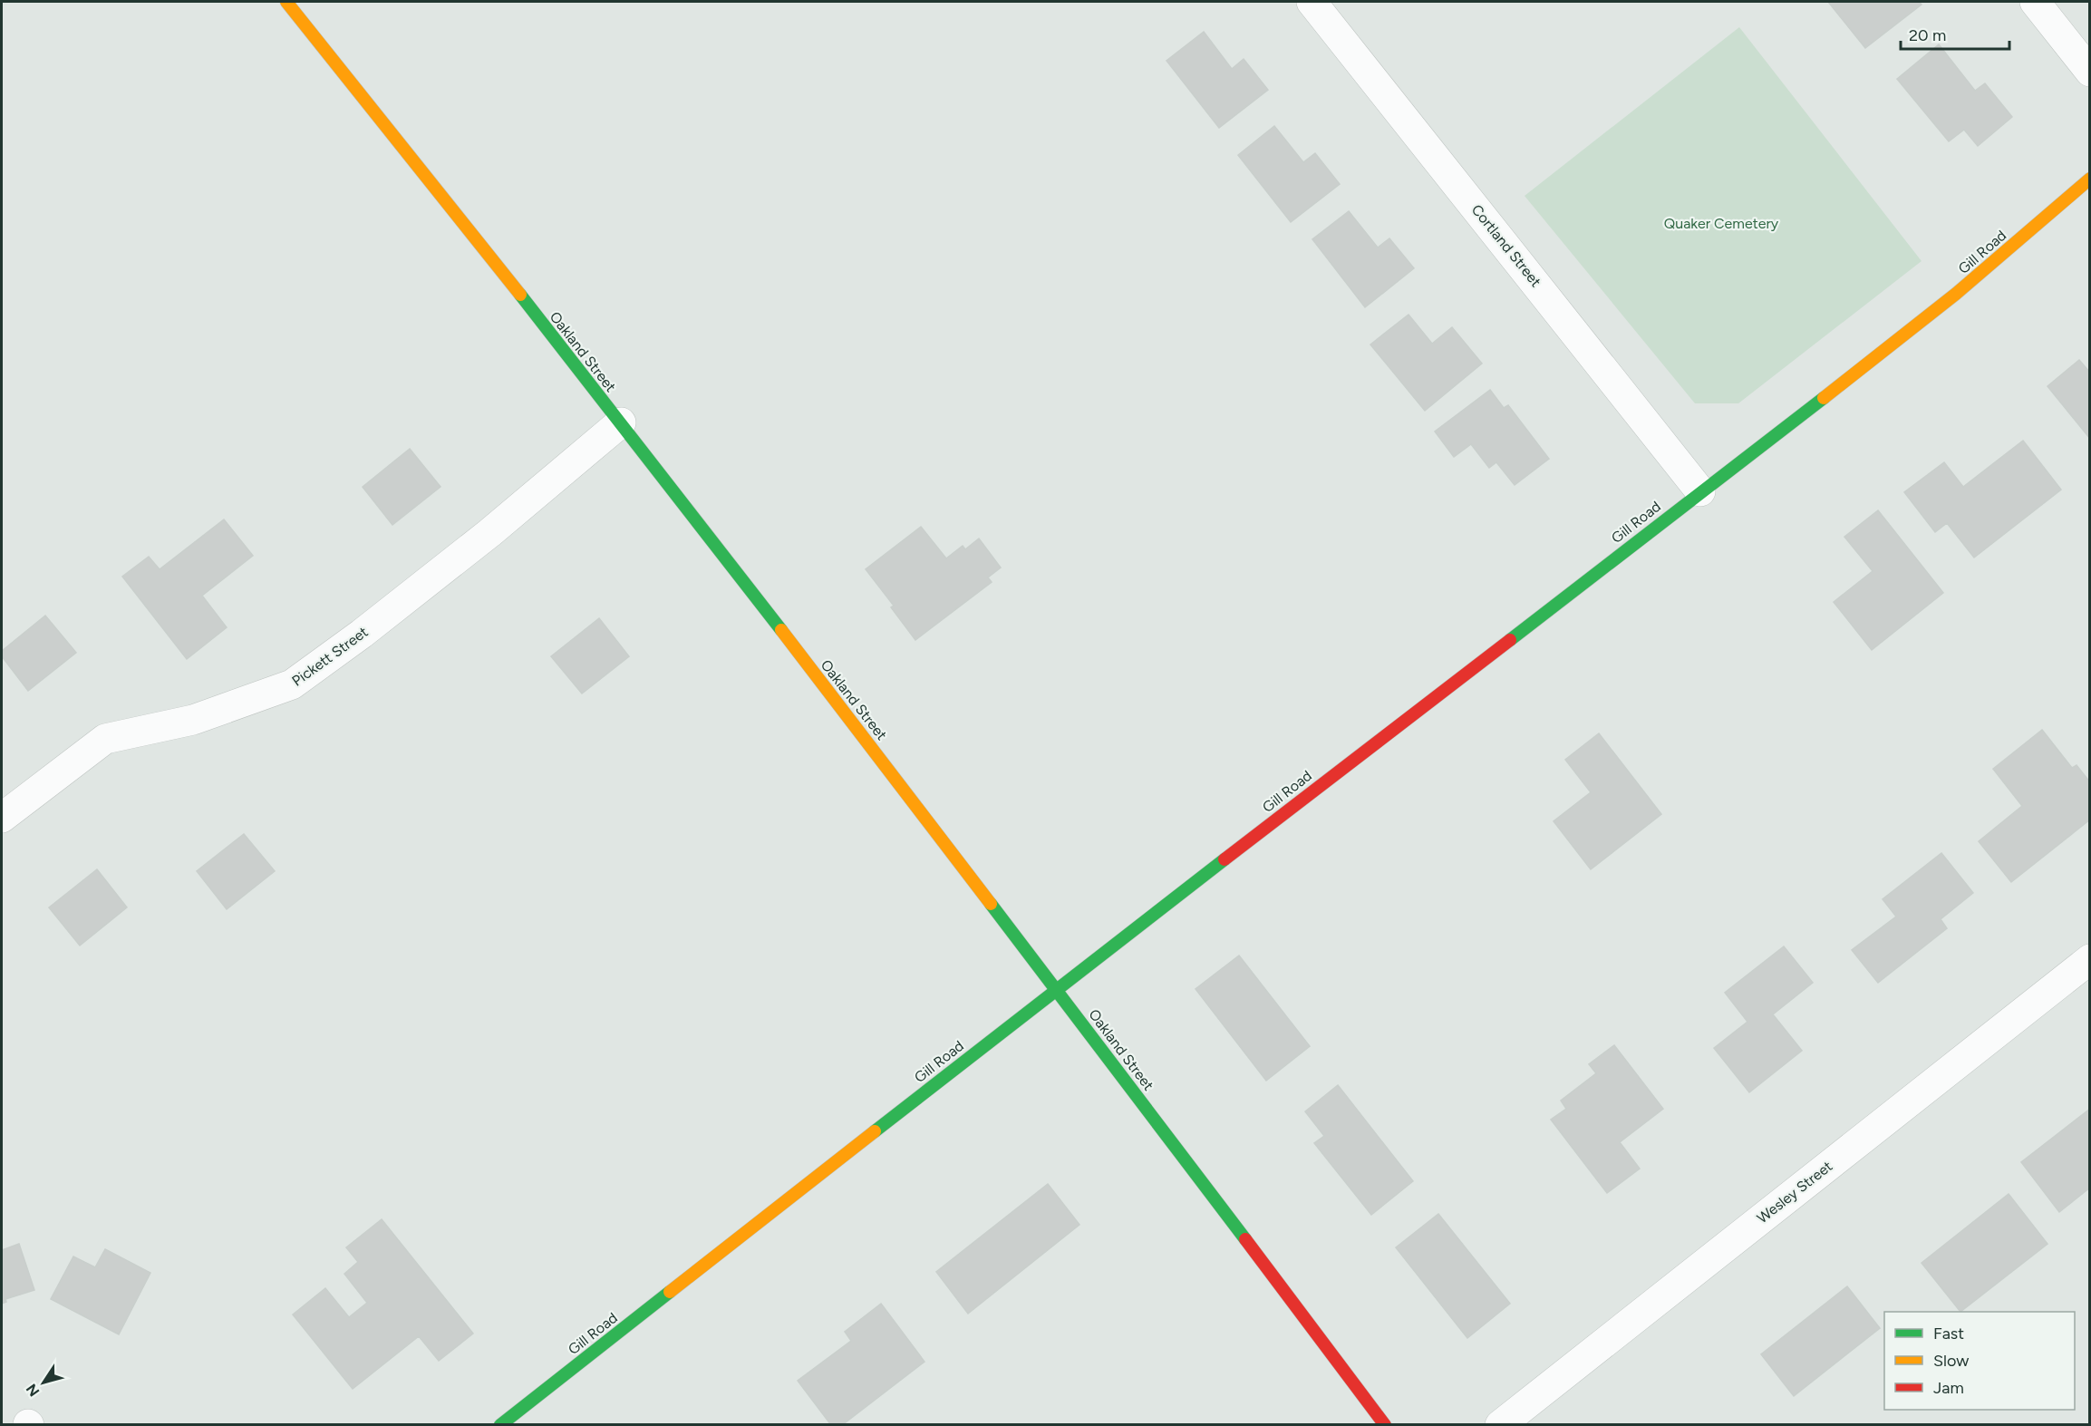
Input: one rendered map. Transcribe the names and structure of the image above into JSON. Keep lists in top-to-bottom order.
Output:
{
  "streets": {
    "street": [
      "Cortland Street",
      "Gill Road",
      "Oakland Street",
      "Pickett Street",
      "Wesley Street"
    ]
  },
  "crossings": [
    ["Cortland Street", "Gill Road"],
    ["Gill Road", "Oakland Street"],
    ["Oakland Street", "Pickett Street"]
  ],
  "parks": ["Quaker Cemetery"],
  "legend": ["Fast", "Slow", "Jam"],
  "scale_bar": "20 m",
  "north": "bottom left"
}
